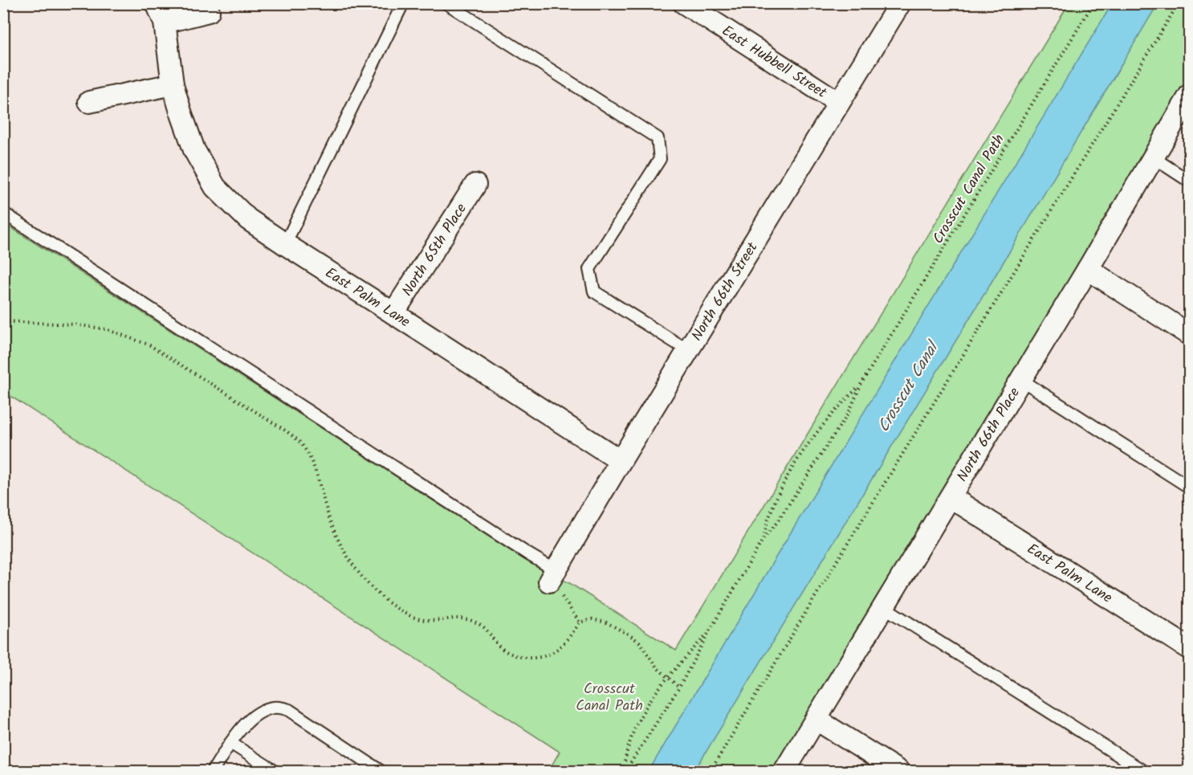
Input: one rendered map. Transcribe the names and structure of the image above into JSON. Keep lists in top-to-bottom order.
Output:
{
  "streets": {
    "street": [
      "East Hubbell Street",
      "North 65th Place",
      "North 66th Street",
      "East Palm Lane",
      "North 66th Place"
    ],
    "path": ["Crosscut Canal Path"]
  },
  "crossings": [
    ["East Hubbell Street", "North 66th Street"],
    ["North 65th Place", "East Palm Lane"],
    ["North 66th Street", "East Palm Lane"],
    ["East Palm Lane", "North 66th Place"]
  ],
  "water": ["Crosscut Canal"],
  "parks": ["Crosscut Canal Path"]
}
